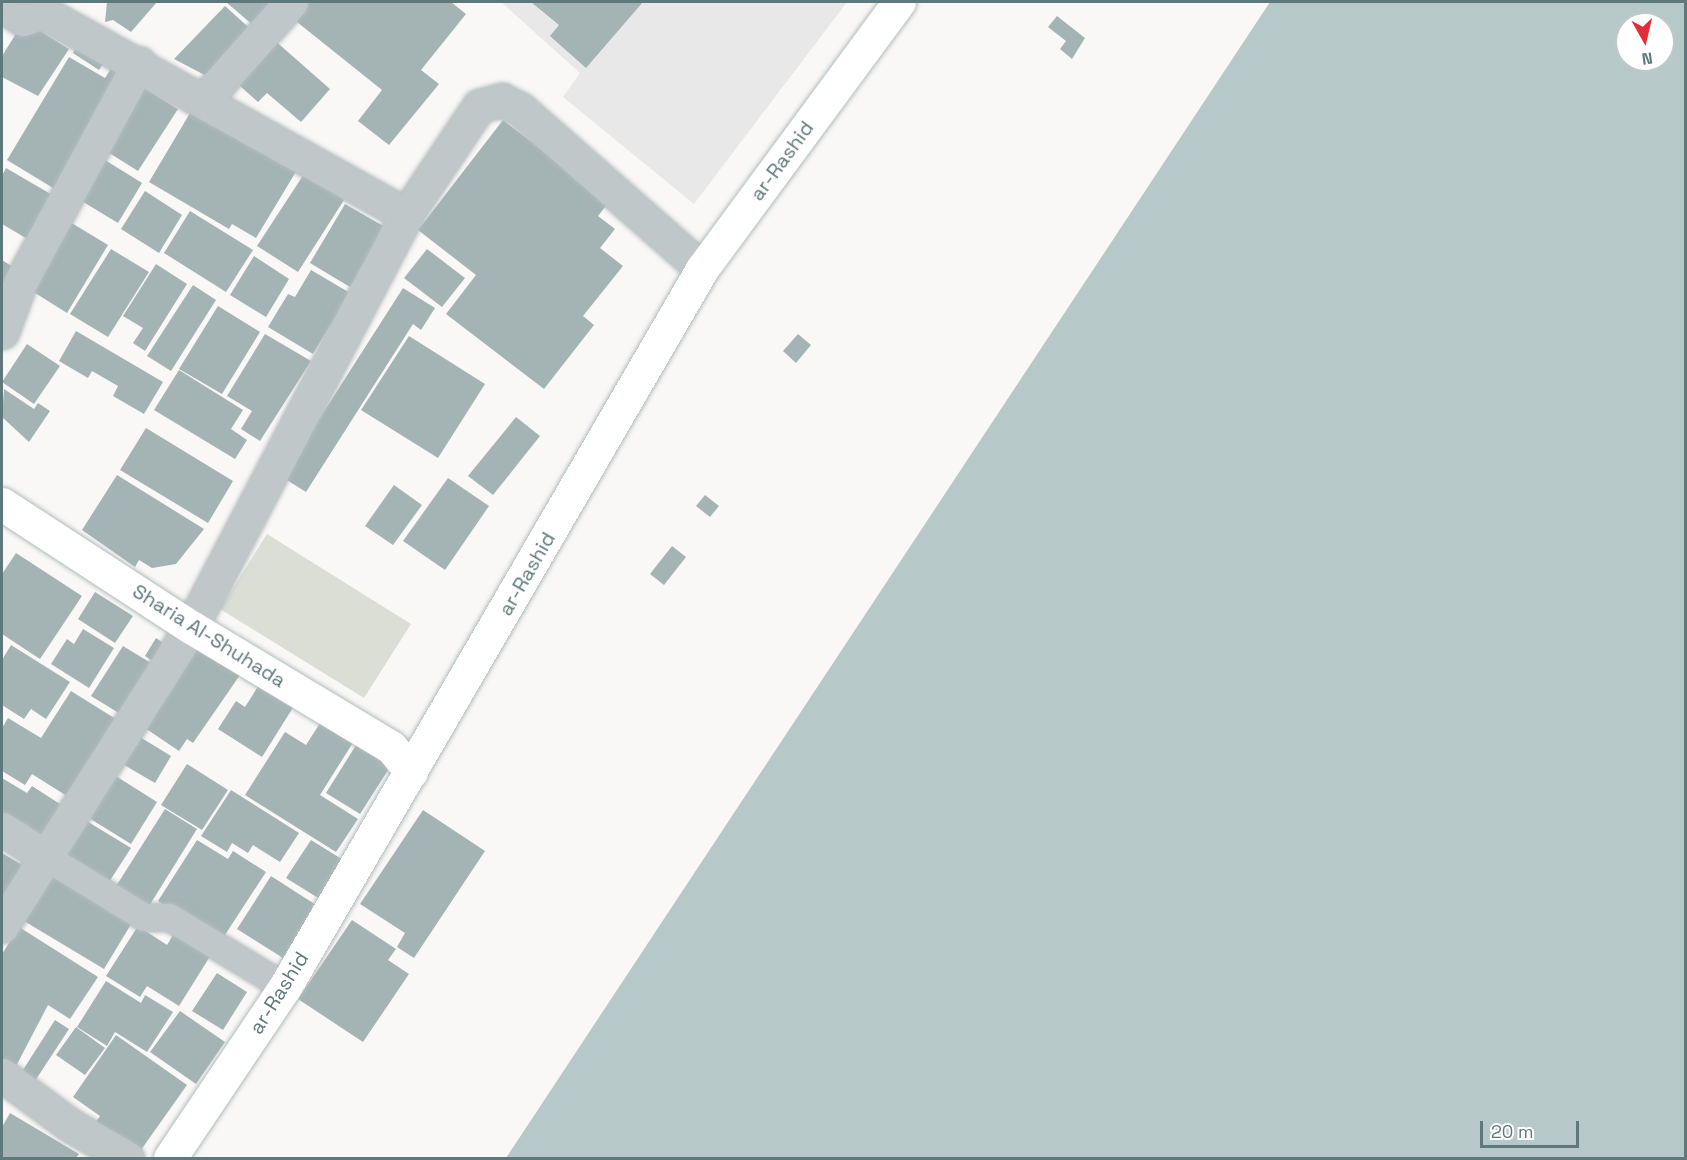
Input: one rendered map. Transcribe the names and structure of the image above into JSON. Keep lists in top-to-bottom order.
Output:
{
  "streets": {
    "main road": ["ar-Rashid", "Sharia Al-Shuhada"]
  },
  "crossings": [
    ["ar-Rashid", "Sharia Al-Shuhada"]
  ],
  "scale_bar": "20 m",
  "north": "bottom"
}
